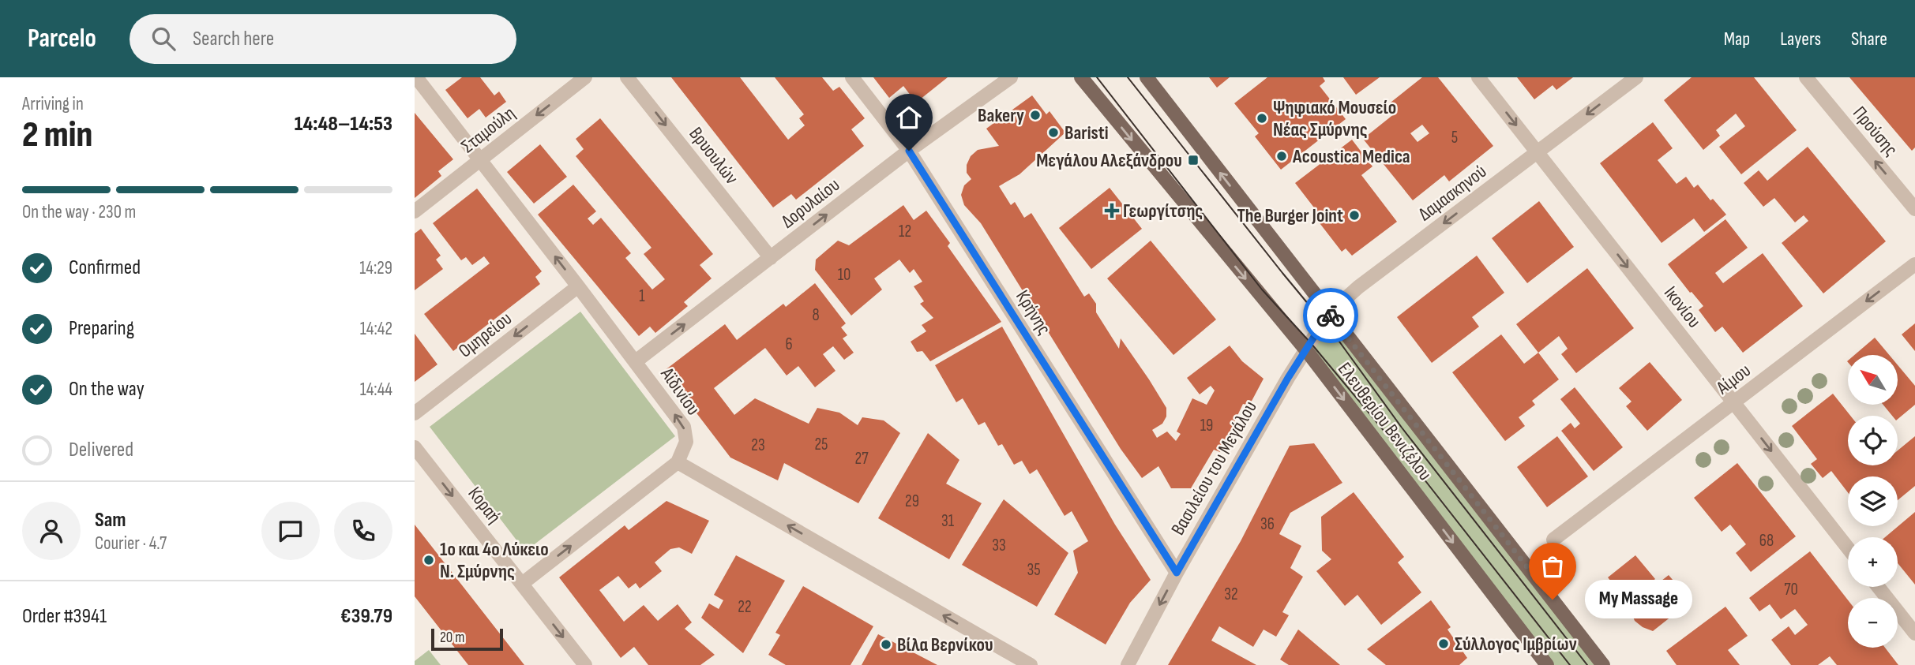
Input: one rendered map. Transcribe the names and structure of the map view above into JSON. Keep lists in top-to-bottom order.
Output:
{
  "streets": {
    "main road": ["Ελευθερίου Βενιζέλου"],
    "street": [
      "Σταμούλη",
      "Προύσης",
      "Βρυουλών",
      "Δαμασκηνού",
      "Δορυλαίου",
      "Ικονίου",
      "Κρήνης",
      "Ομηρείου",
      "Αίμου",
      "Αϊδινίου",
      "Βασιλείου του Μεγάλου",
      "Κοραή"
    ]
  },
  "crossings": [
    ["Σταμούλη", "Αϊδινίου"],
    ["Βρυουλών", "Δορυλαίου"],
    ["Δαμασκηνού", "Ικονίου"],
    ["Δαμασκηνού", "Ελευθερίου Βενιζέλου"],
    ["Δαμασκηνού", "Βασιλείου του Μεγάλου"],
    ["Δορυλαίου", "Κρήνης"],
    ["Δορυλαίου", "Αϊδινίου"],
    ["Ικονίου", "Αίμου"],
    ["Κρήνης", "Βασιλείου του Μεγάλου"],
    ["Ομηρείου", "Αϊδινίου"],
    ["Ελευθερίου Βενιζέλου", "Βασιλείου του Μεγάλου"]
  ],
  "one_way": [
    "Σταμούλη",
    "Προύσης",
    "Βρυουλών",
    "Δαμασκηνού",
    "Δορυλαίου",
    "Ικονίου",
    "Ομηρείου",
    "Αίμου",
    "Αϊδινίου",
    "Κοραή"
  ],
  "places": {
    "other": [
      "Bakery",
      "Ψηφιακό Μουσείο Νέας Σμύρνης",
      "Baristi",
      "Acoustica Medica",
      "The Burger Joint",
      "1ο και 4ο Λύκειο Ν. Σμύρνης",
      "My Massage",
      "Σύλλογος Ιμβρίων",
      "Βίλα Βερνίκου"
    ],
    "transit": ["Μεγάλου Αλεξάνδρου"],
    "health": ["Γεωργίτσης"]
  },
  "house_numbers": [
    "5",
    "12",
    "10",
    "1",
    "8",
    "6",
    "19",
    "25",
    "23",
    "27",
    "29",
    "31",
    "36",
    "68",
    "33",
    "35",
    "70",
    "32",
    "22"
  ],
  "scale_bar": "20 m",
  "north": "top left",
  "page": {
    "header": "Parcelo",
    "search": "Search here",
    "nav": ["Map", "Layers", "Share"],
    "heading": ["2 min", "Arriving in", "14:48–14:53"],
    "panel": [
      "Sam",
      "Courier · 4.7",
      "Order #3941",
      "€39.79"
    ],
    "bar": "On the way · 230 m",
    "list": [
      ["Confirmed", "14:29"],
      ["Preparing", "14:42"],
      ["On the way", "14:44"],
      "Delivered"
    ],
    "map_buttons": ["+", "−"],
    "bubble": "My Massage",
    "scale": "20 m"
  }
}
